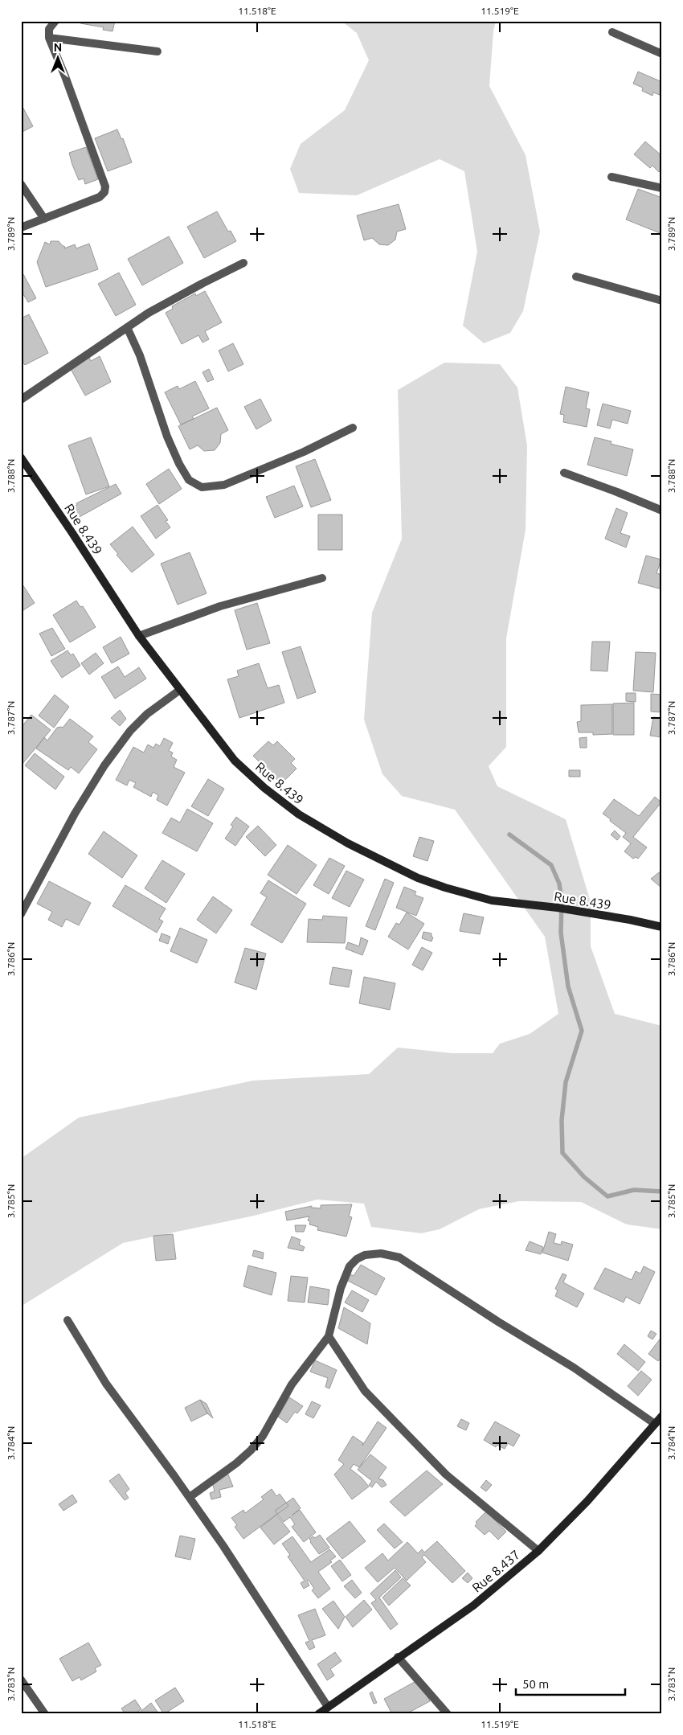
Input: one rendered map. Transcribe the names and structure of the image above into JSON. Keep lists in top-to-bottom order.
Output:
{
  "streets": {
    "street": ["Rue 8.439", "Rue 8.437"]
  },
  "scale_bar": "50 m",
  "north": "top",
  "coordinates": [
    "11.518°E",
    "11.519°E",
    "3.789°N",
    "3.788°N",
    "3.787°N",
    "3.786°N",
    "3.785°N",
    "3.784°N",
    "3.783°N"
  ]
}
